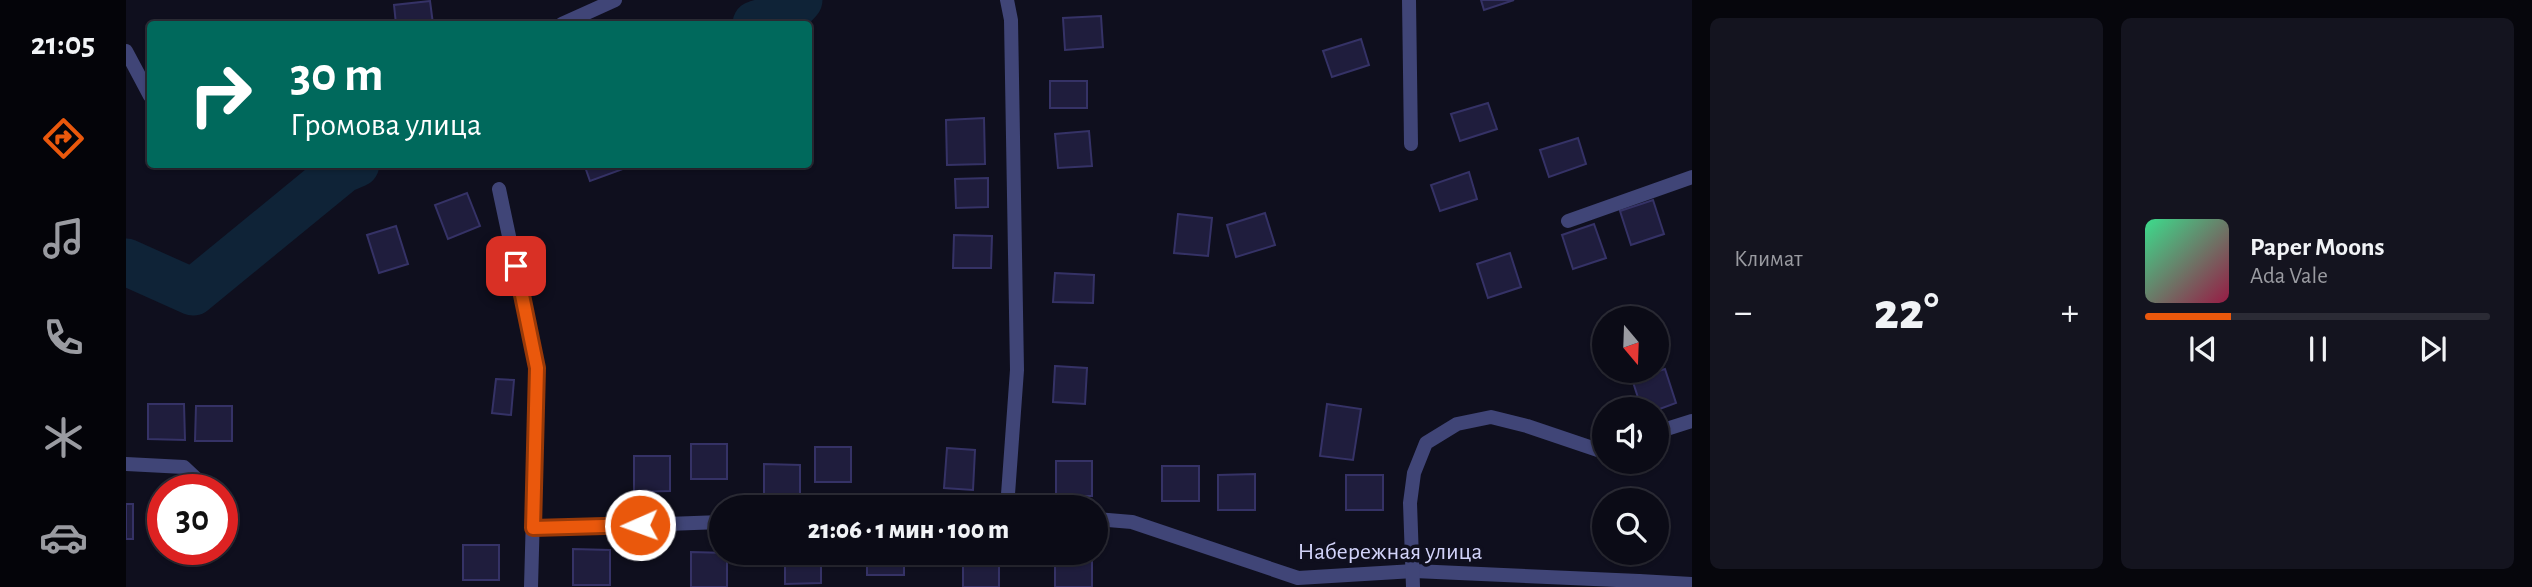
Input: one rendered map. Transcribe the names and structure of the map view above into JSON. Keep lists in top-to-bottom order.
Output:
{
  "streets": {
    "street": ["Набережная улица"]
  },
  "north": "bottom",
  "page": {
    "tabs": "21:05",
    "tile": "Климат",
    "turn": ["30 m", "Громова улица"],
    "song": ["Paper Moons", "Ada Vale"],
    "heat": ["−", "22°", "+"],
    "limit": "30",
    "trip": "21:06 · 1 мин · 100 m"
  }
}
